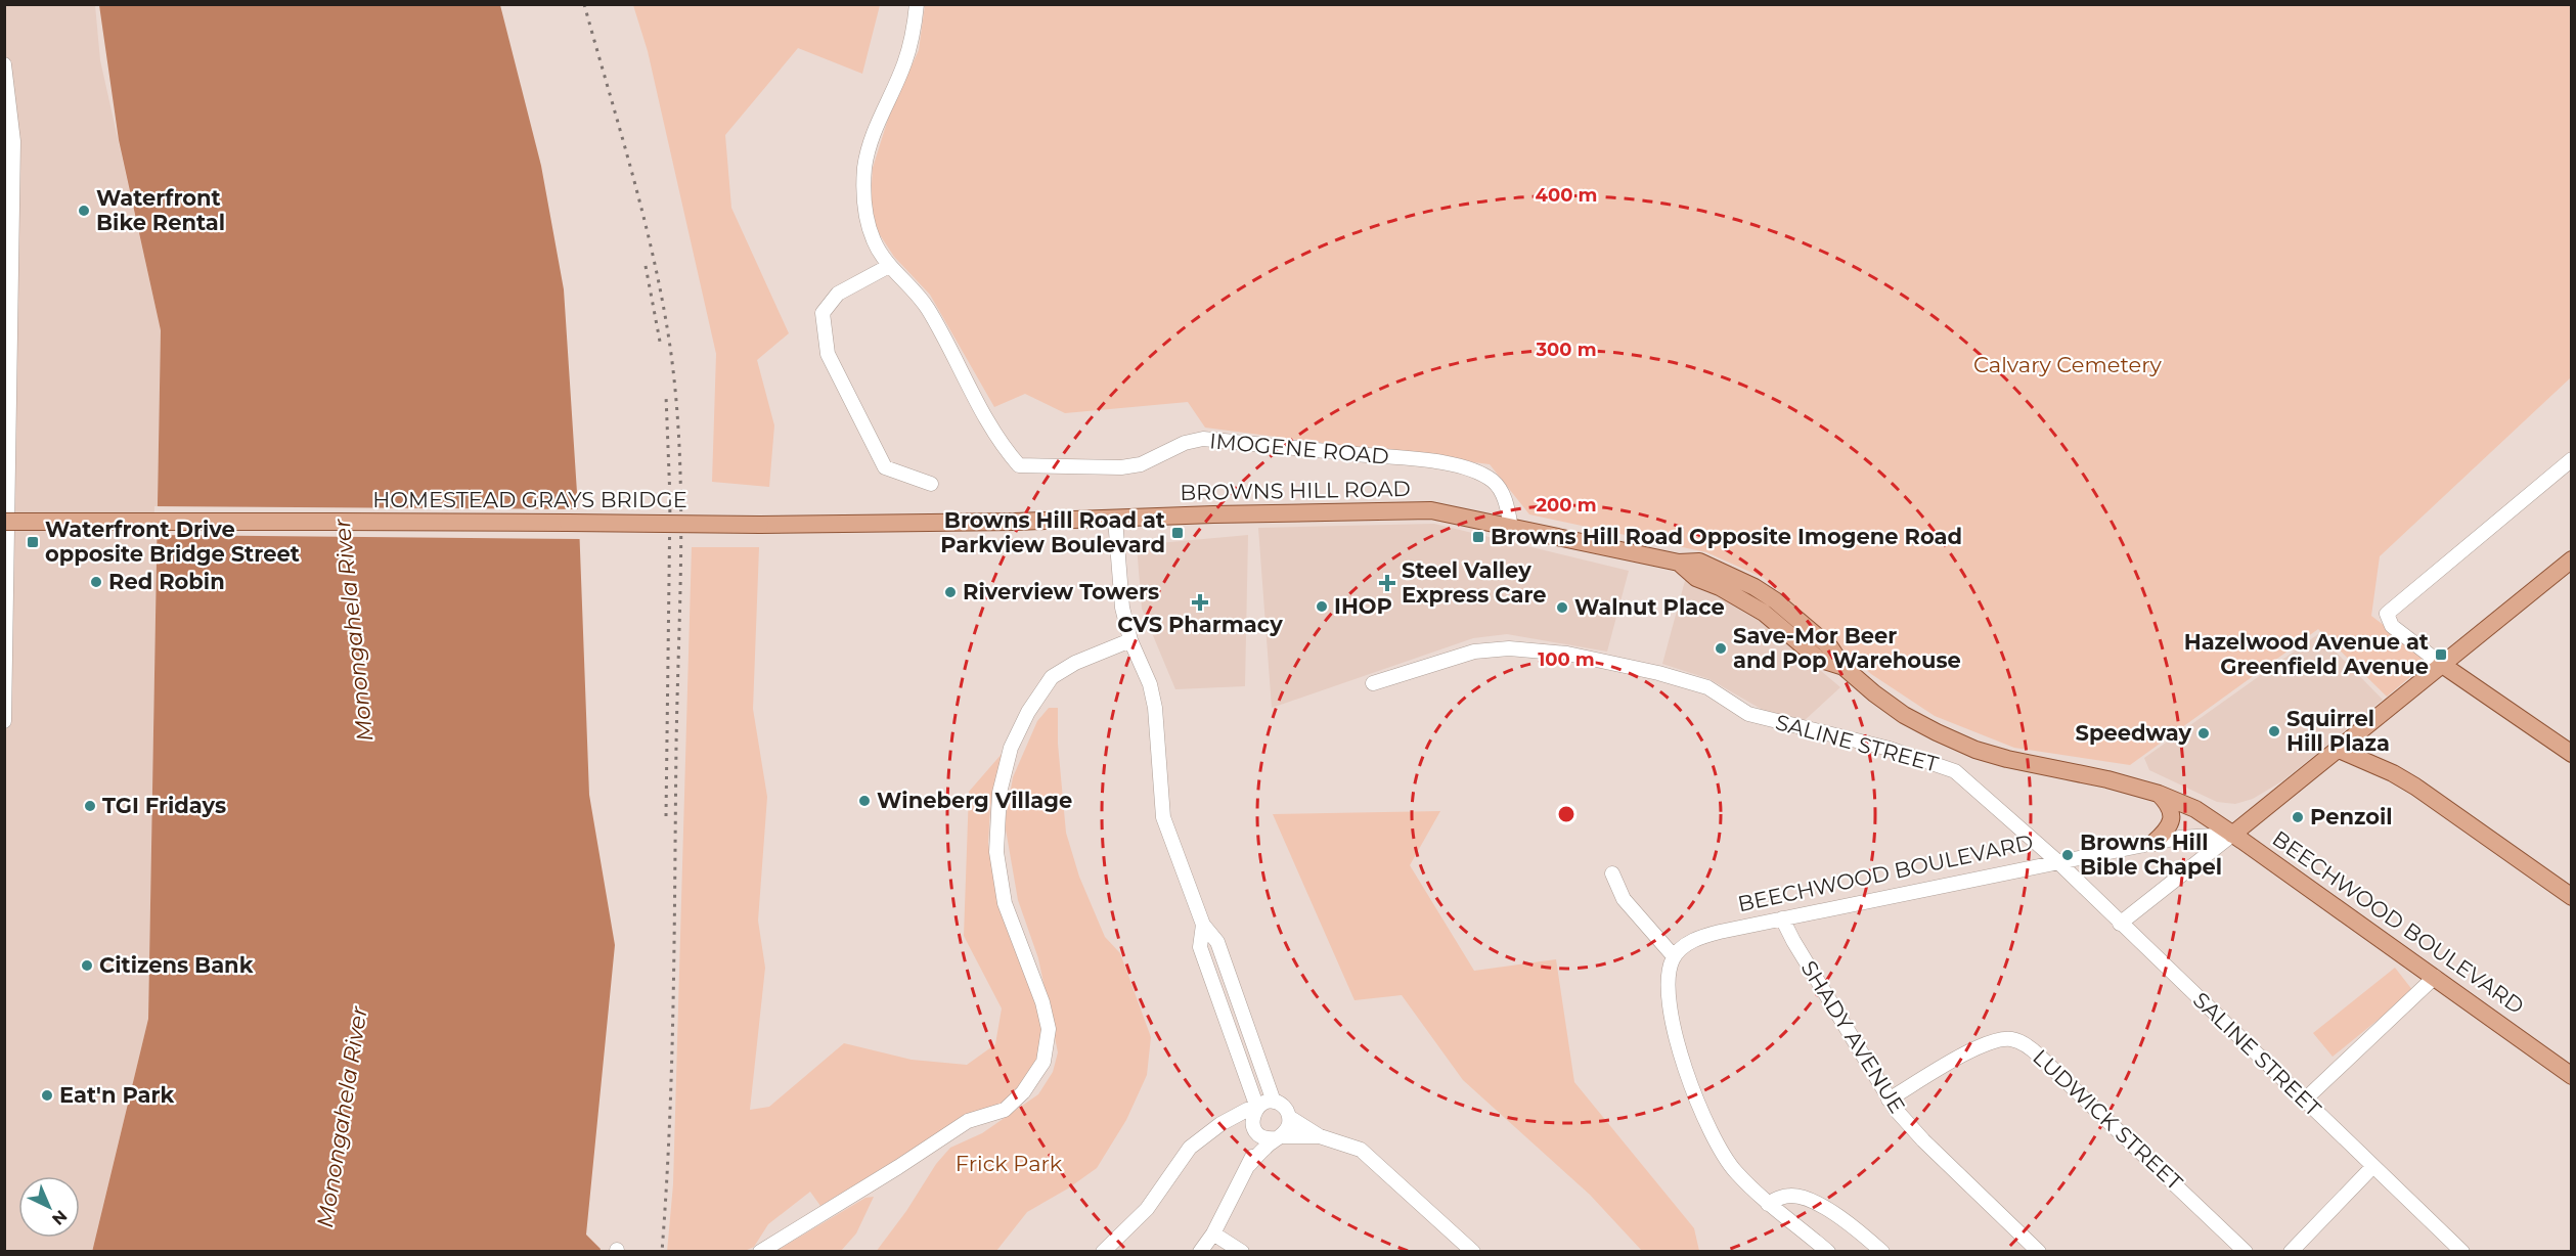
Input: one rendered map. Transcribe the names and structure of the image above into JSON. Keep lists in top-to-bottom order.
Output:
{
  "streets": {
    "main road": ["BROWNS HILL ROAD", "HOMESTEAD GRAYS BRIDGE", "BEECHWOOD BOULEVARD"],
    "street": [
      "IMOGENE ROAD",
      "SALINE STREET",
      "SHADY AVENUE",
      "LUDWICK STREET"
    ]
  },
  "crossings": [
    ["IMOGENE ROAD", "BROWNS HILL ROAD"],
    ["BROWNS HILL ROAD", "HOMESTEAD GRAYS BRIDGE"],
    ["BROWNS HILL ROAD", "BEECHWOOD BOULEVARD"],
    ["SALINE STREET", "BEECHWOOD BOULEVARD"],
    ["BEECHWOOD BOULEVARD", "SHADY AVENUE"],
    ["SHADY AVENUE", "LUDWICK STREET"]
  ],
  "water": ["Monongahela River"],
  "parks": ["Calvary Cemetery", "Frick Park"],
  "places": {
    "other": [
      "Waterfront Bike Rental",
      "Red Robin",
      "Riverview Towers",
      "IHOP",
      "Walnut Place",
      "Save-Mor Beer and Pop Warehouse",
      "Squirrel Hill Plaza",
      "Speedway",
      "Wineberg Village",
      "TGI Fridays",
      "Penzoil",
      "Browns Hill Bible Chapel",
      "Citizens Bank",
      "Eat'n Park"
    ],
    "transit": [
      "Browns Hill Road at Parkview Boulevard",
      "Browns Hill Road Opposite Imogene Road",
      "Waterfront Drive opposite Bridge Street",
      "Hazelwood Avenue at Greenfield Avenue"
    ],
    "health": ["Steel Valley Express Care", "CVS Pharmacy"]
  },
  "north": "bottom right",
  "rings": [
    "400 m",
    "300 m",
    "200 m",
    "100 m"
  ]
}
